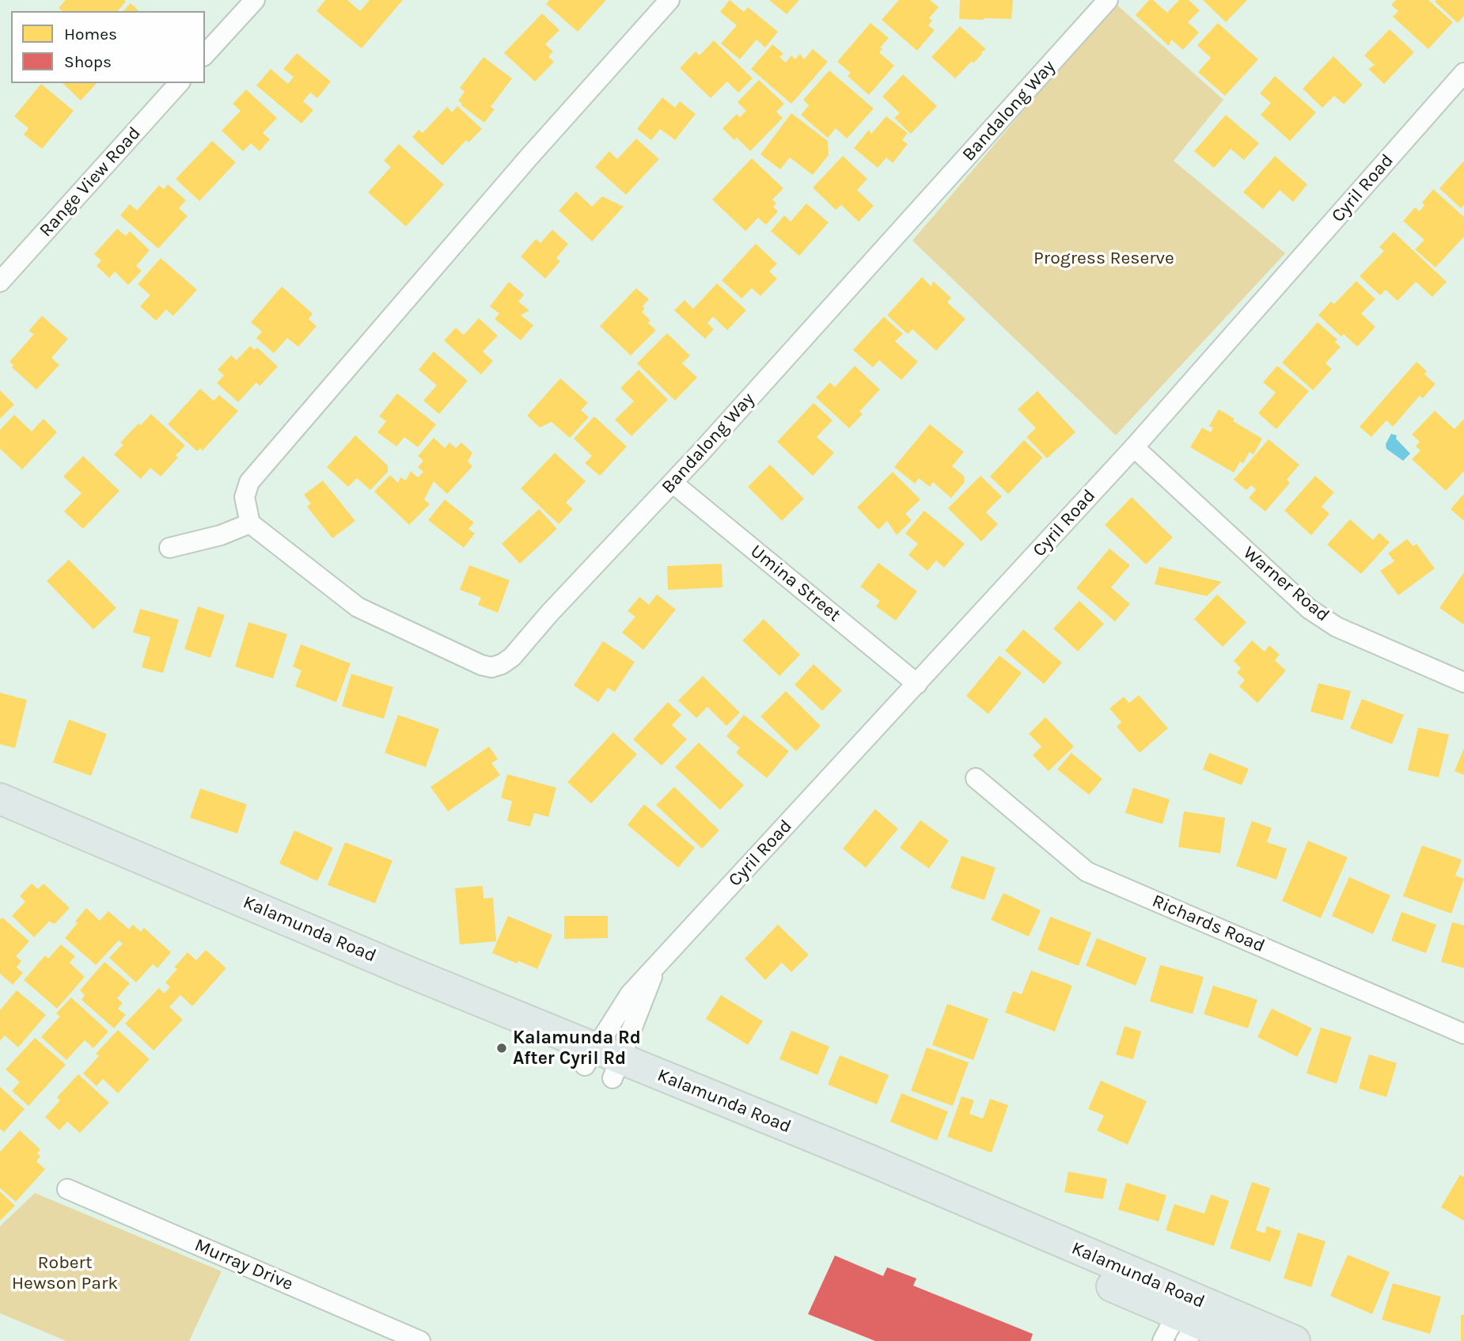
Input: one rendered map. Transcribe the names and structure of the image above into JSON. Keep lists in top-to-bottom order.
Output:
{
  "streets": {
    "main road": ["Kalamunda Road"],
    "street": [
      "Bandalong Way",
      "Range View Road",
      "Cyril Road",
      "Umina Street",
      "Warner Road",
      "Richards Road",
      "Murray Drive"
    ]
  },
  "crossings": [
    ["Bandalong Way", "Umina Street"],
    ["Cyril Road", "Umina Street"],
    ["Cyril Road", "Warner Road"],
    ["Cyril Road", "Kalamunda Road"]
  ],
  "parks": ["Progress Reserve", "Robert Hewson Park"],
  "places": ["Kalamunda Rd After Cyril Rd"],
  "legend": ["Homes", "Shops"]
}
